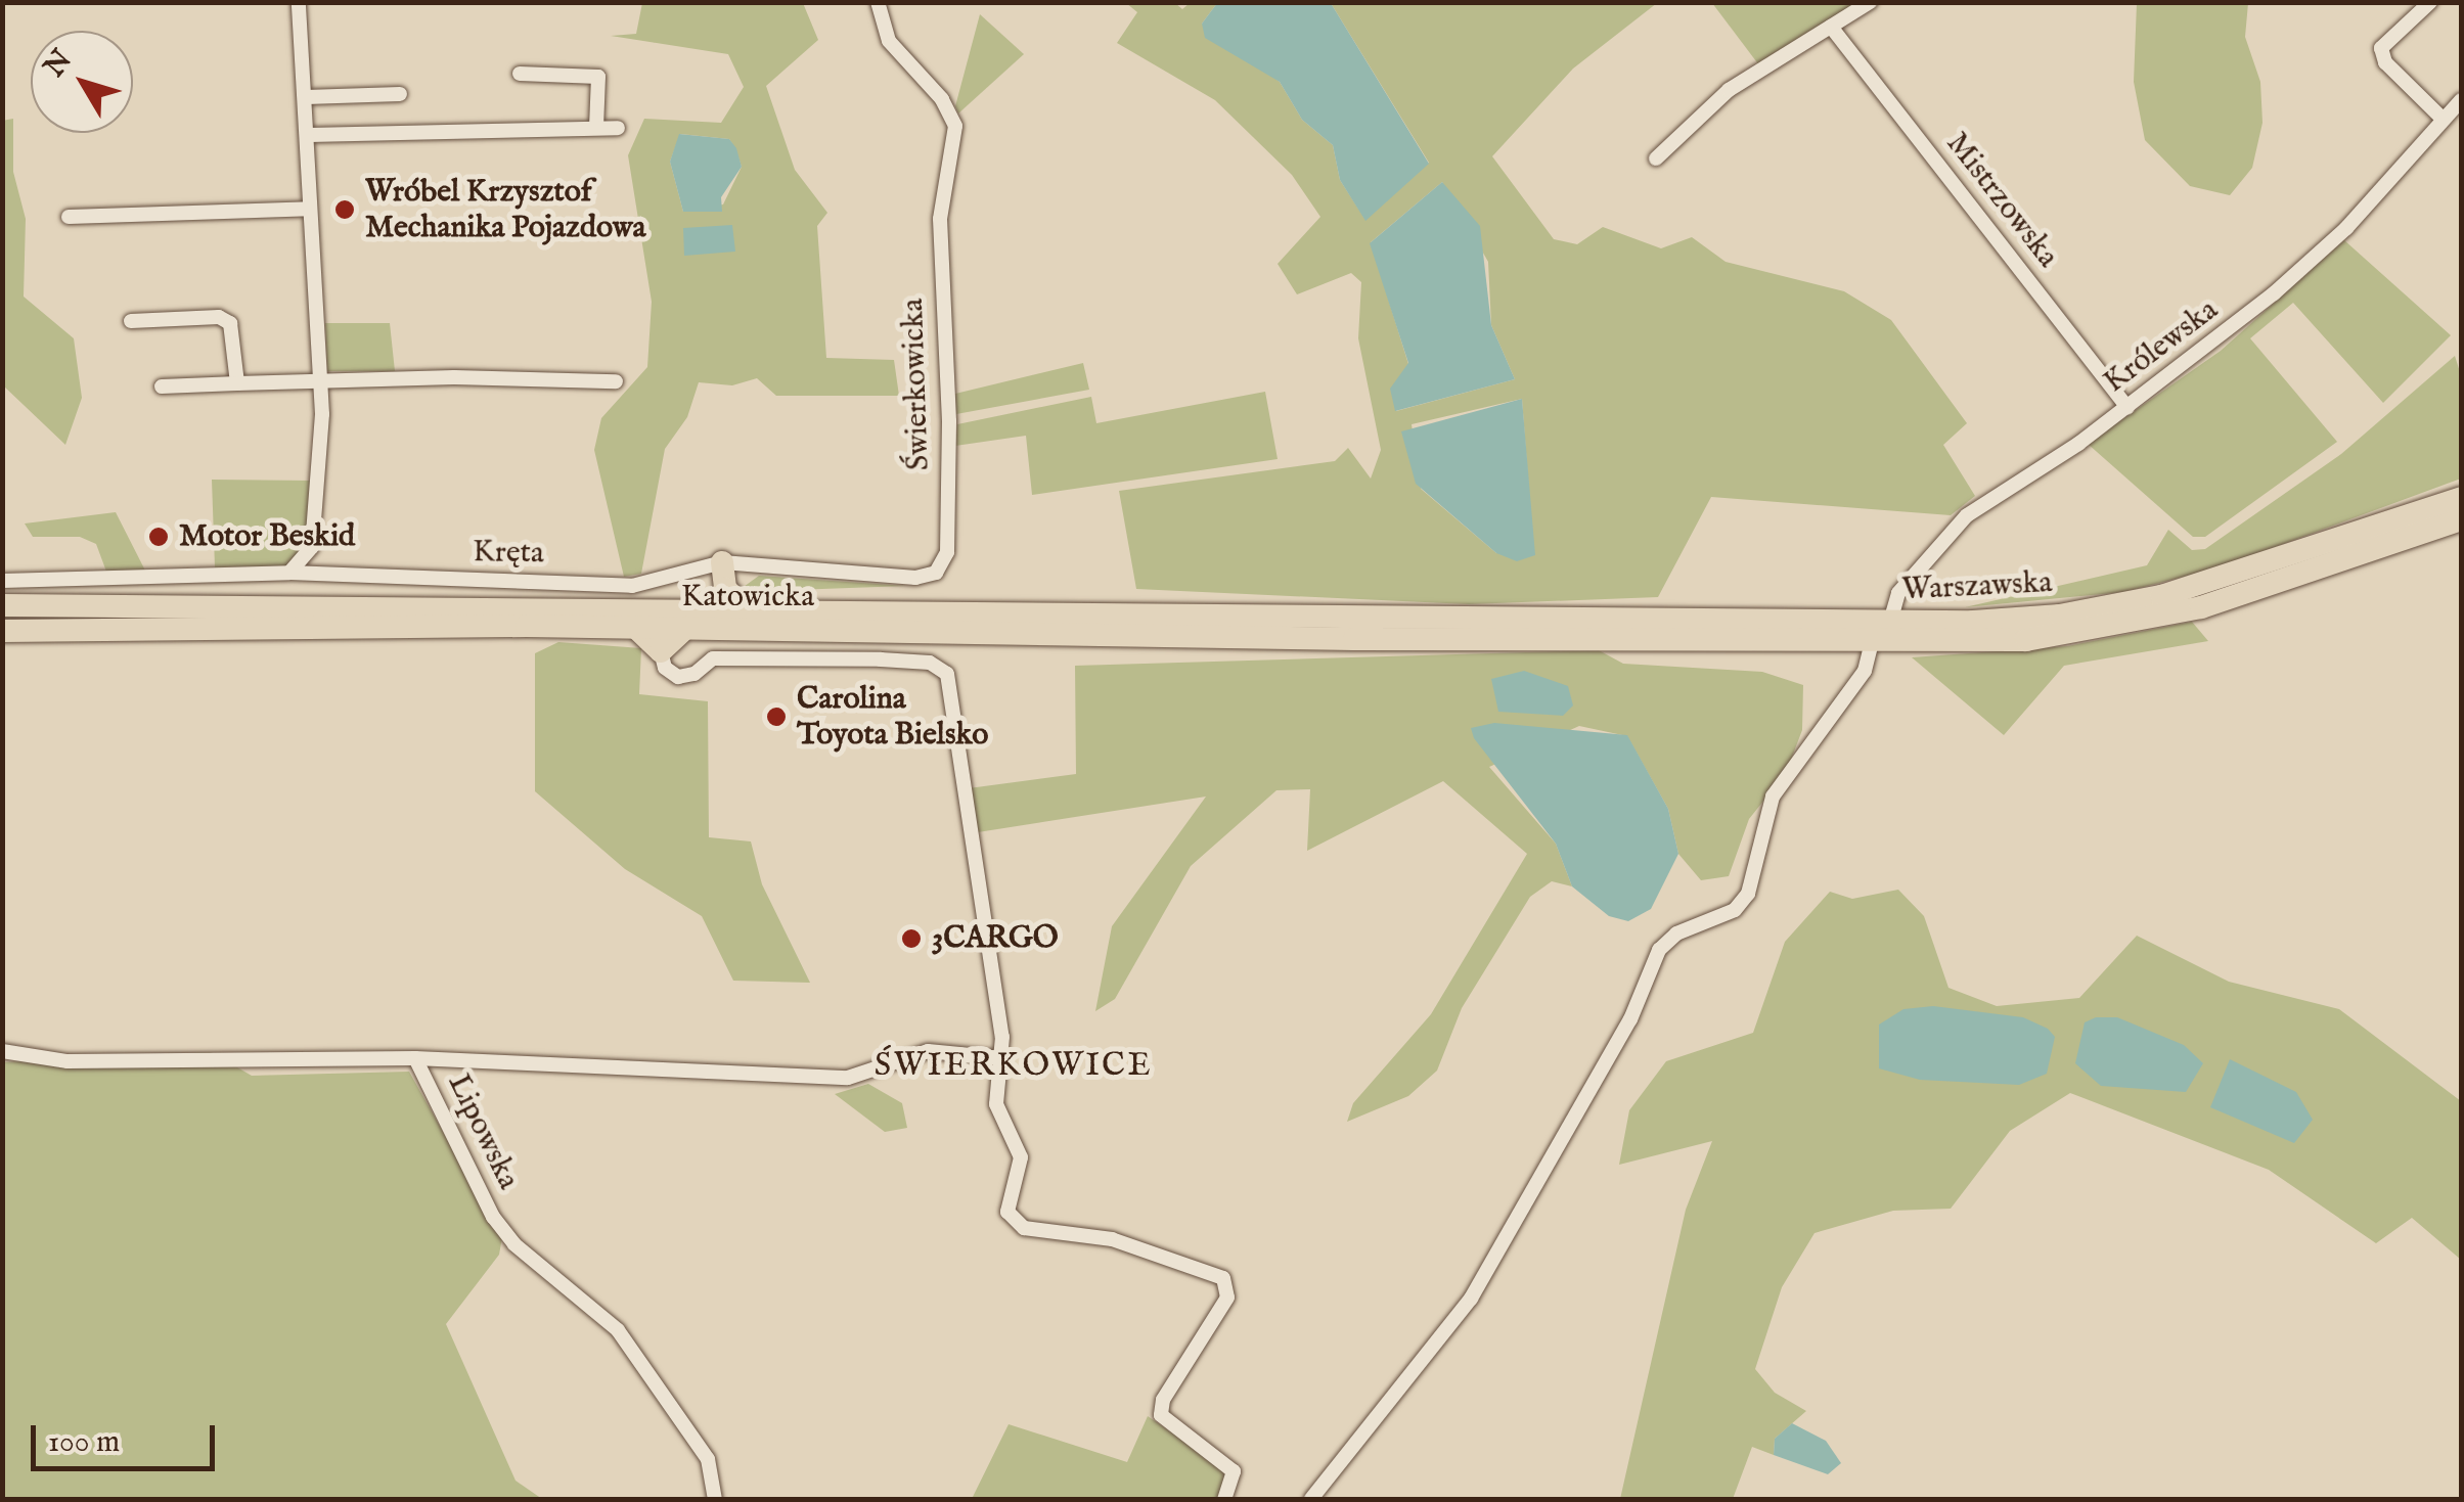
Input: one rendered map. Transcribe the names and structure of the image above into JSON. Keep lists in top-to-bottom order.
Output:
{
  "streets": {
    "main road": ["Warszawska", "Katowicka"],
    "street": [
      "Mistrzowska",
      "Królewska",
      "Świerkowicka",
      "Kręta",
      "Lipowska"
    ]
  },
  "crossings": [
    ["Mistrzowska", "Królewska"],
    ["Królewska", "Warszawska"],
    ["Świerkowicka", "Kręta"],
    ["Warszawska", "Katowicka"]
  ],
  "districts": ["ŚWIERKOWICE"],
  "places": [
    "Wróbel Krzysztof Mechanika Pojazdowa",
    "Motor Beskid",
    "Carolina Toyota Bielsko",
    "3CARGO"
  ],
  "scale_bar": "100 m",
  "north": "top left"
}
